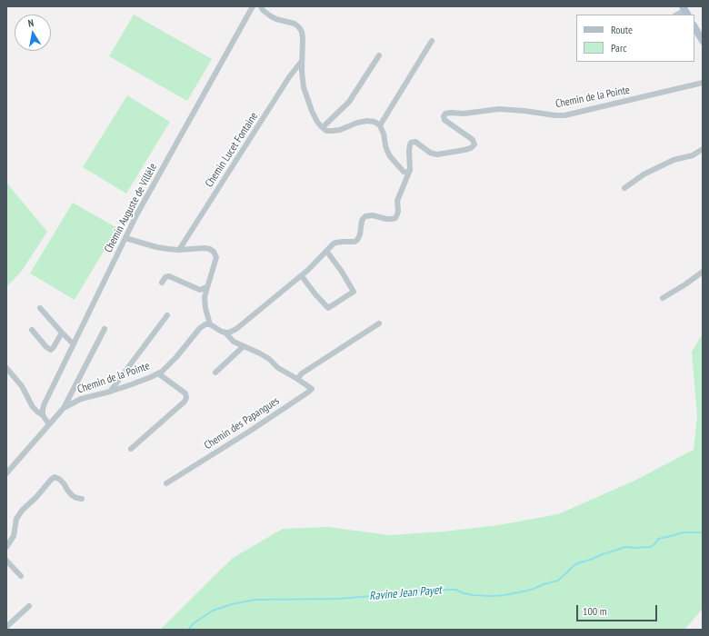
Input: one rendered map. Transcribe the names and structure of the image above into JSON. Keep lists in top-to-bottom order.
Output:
{
  "streets": {
    "street": [
      "Chemin de la Pointe",
      "Chemin Lucet Fontaine",
      "Chemin Auguste de Villèle",
      "Chemin des Papangues"
    ]
  },
  "crossings": [
    ["Chemin de la Pointe", "Chemin des Papangues"]
  ],
  "water": ["Ravine Jean Payet"],
  "legend": ["Route", "Parc"],
  "scale_bar": "100 m",
  "north": "top"
}
